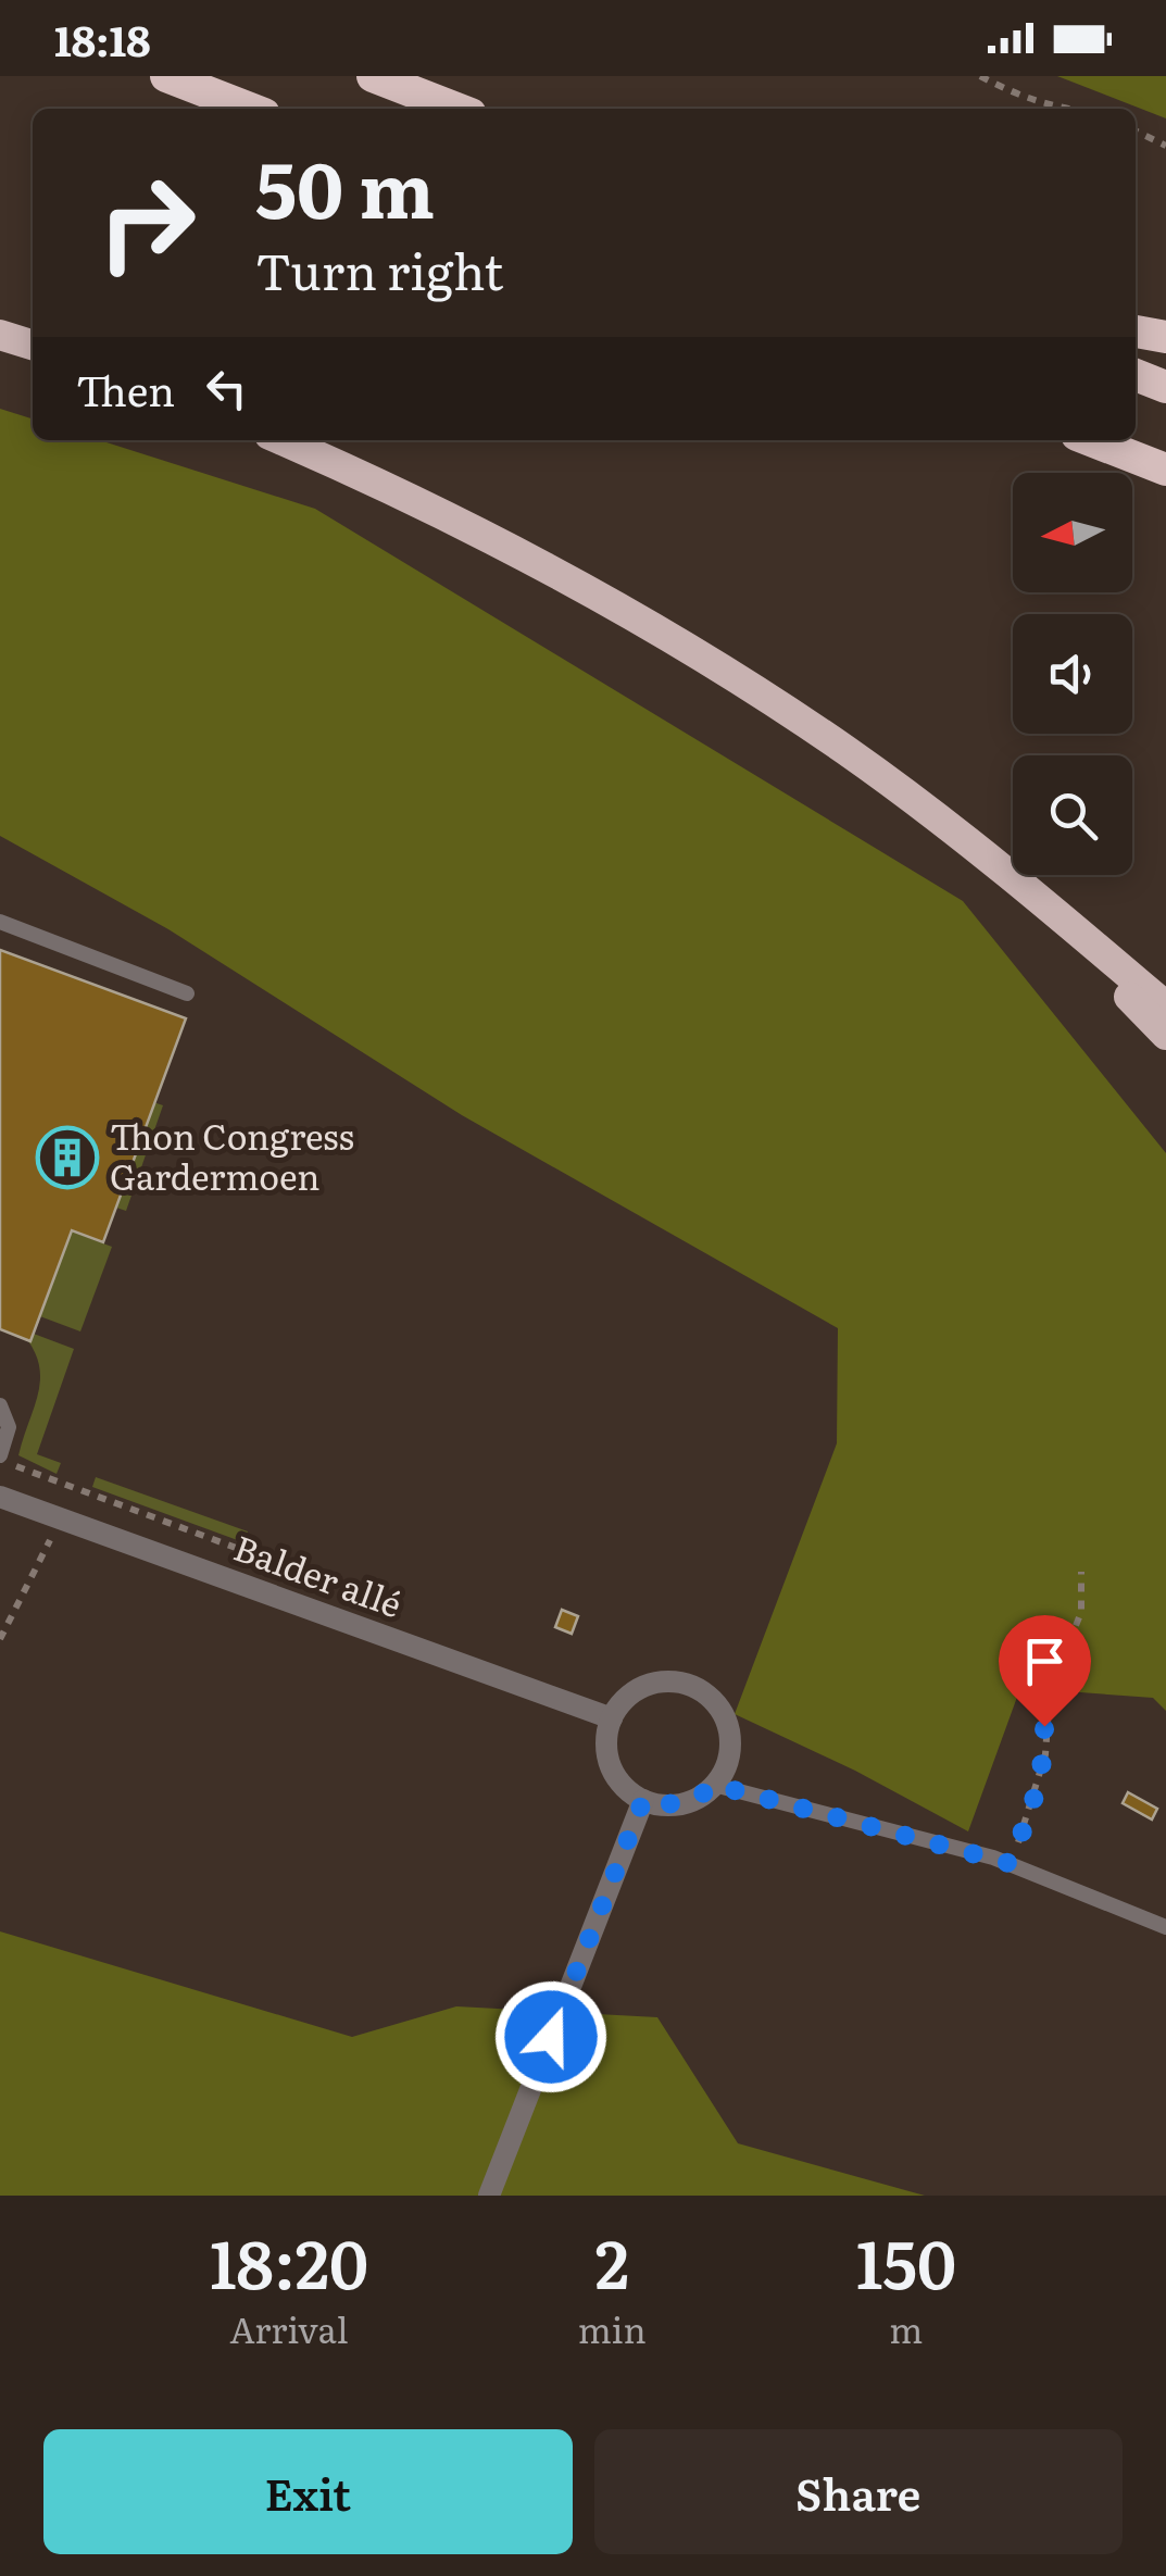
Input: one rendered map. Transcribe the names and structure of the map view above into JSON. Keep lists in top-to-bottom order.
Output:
{
  "streets": {
    "street": ["Balder allé"]
  },
  "places": {
    "building": ["Thon Congress Gardermoen"]
  },
  "north": "left",
  "page": {
    "status": "18:18",
    "turn": ["50 m", "Turn right"],
    "then": "Then",
    "eta": [
      "18:20",
      "Arrival",
      "2",
      "min",
      "150",
      "m"
    ],
    "buttons": ["Exit", "Share"]
  }
}
